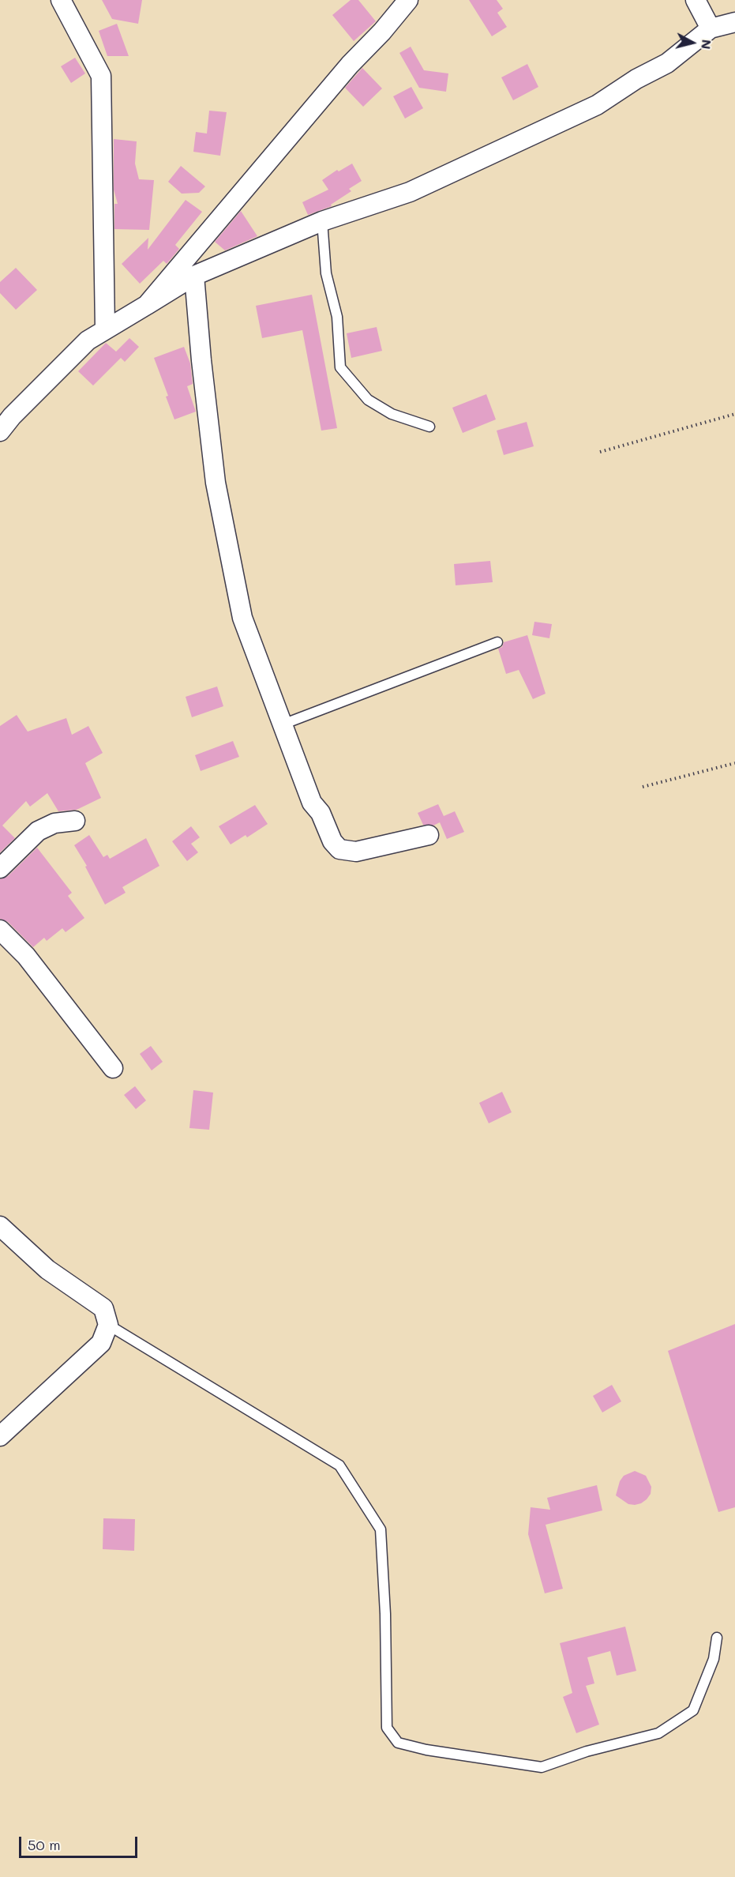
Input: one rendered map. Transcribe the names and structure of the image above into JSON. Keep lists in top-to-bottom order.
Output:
{
  "scale_bar": "50 m",
  "north": "right"
}
